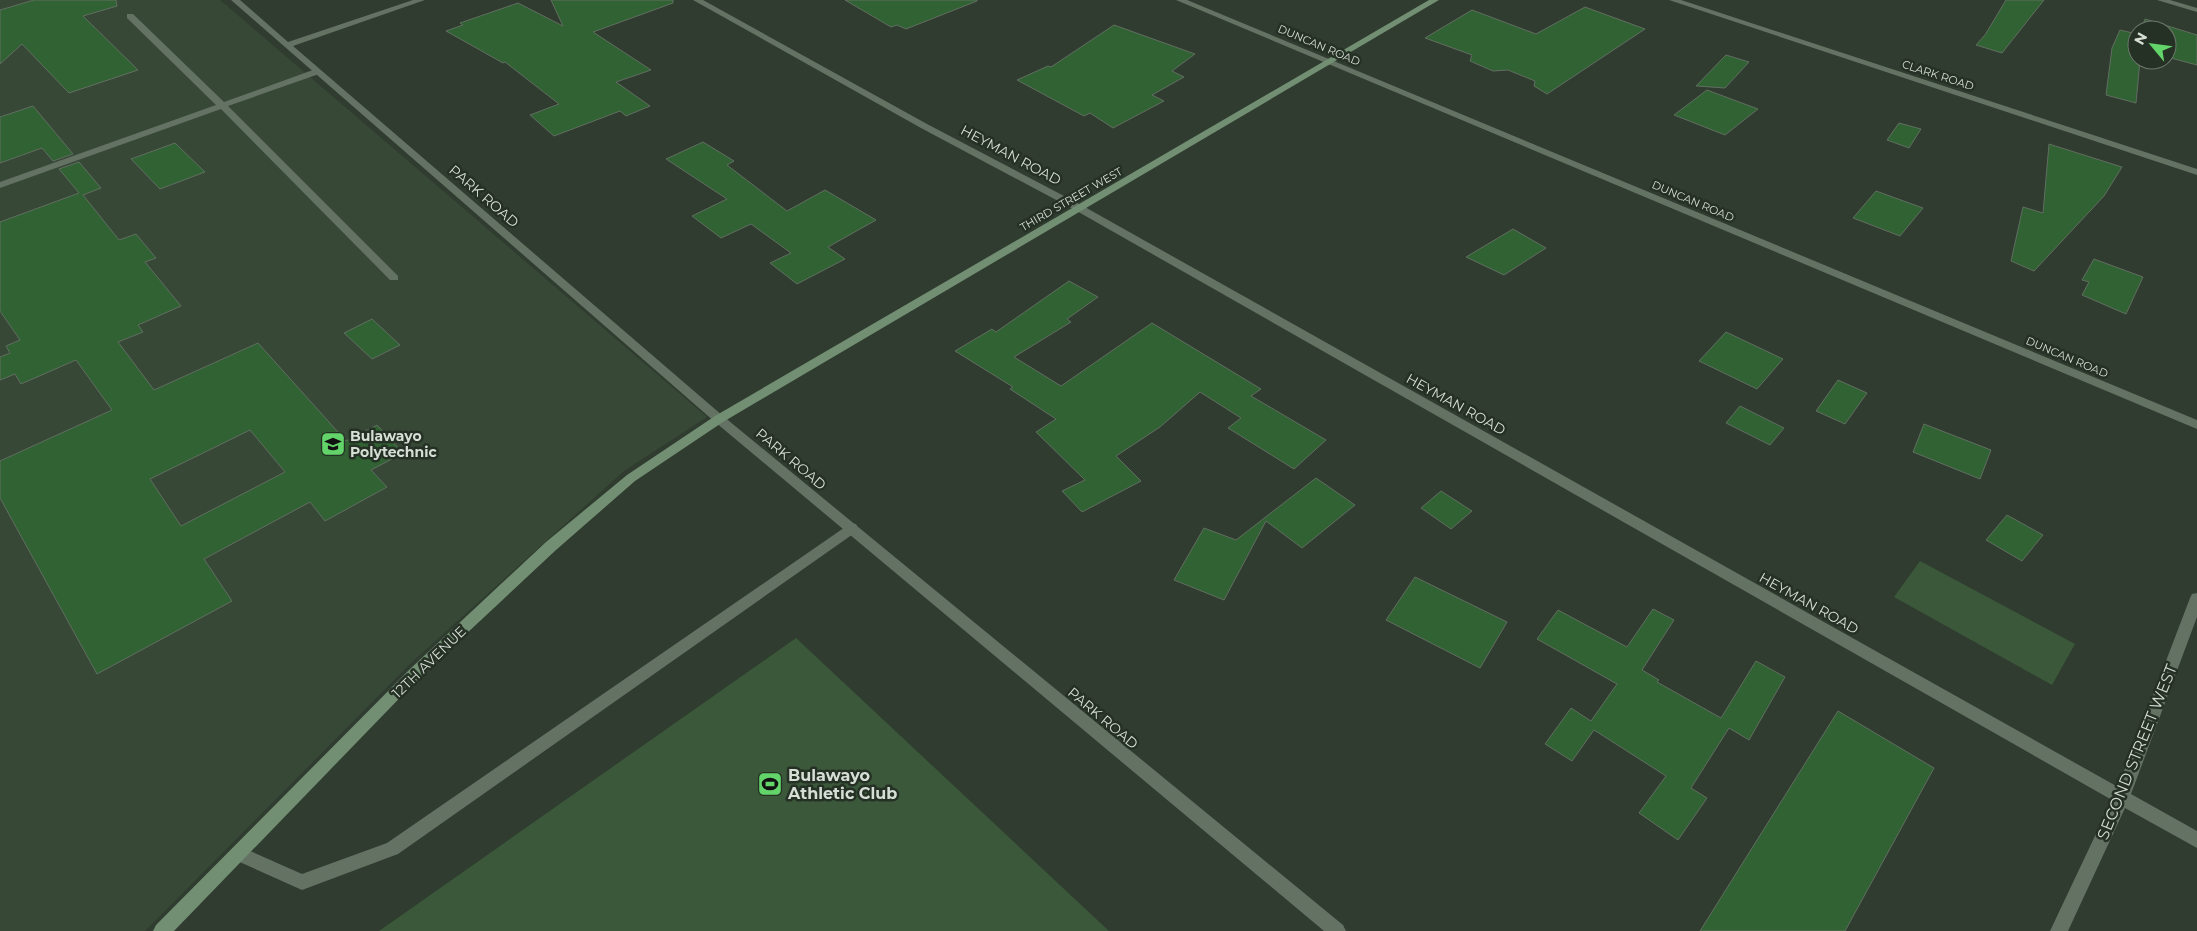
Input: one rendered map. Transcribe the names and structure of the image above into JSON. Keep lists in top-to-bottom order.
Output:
{
  "streets": {
    "main road": ["THIRD STREET WEST", "12TH AVENUE"],
    "street": [
      "DUNCAN ROAD",
      "CLARK ROAD",
      "HEYMAN ROAD",
      "PARK ROAD",
      "SECOND STREET WEST"
    ]
  },
  "crossings": [
    ["DUNCAN ROAD", "THIRD STREET WEST"],
    ["HEYMAN ROAD", "THIRD STREET WEST"],
    ["HEYMAN ROAD", "SECOND STREET WEST"],
    ["PARK ROAD", "THIRD STREET WEST"],
    ["PARK ROAD", "12TH AVENUE"],
    ["THIRD STREET WEST", "12TH AVENUE"]
  ],
  "places": {
    "school or university": ["Bulawayo Polytechnic"],
    "sports": ["Bulawayo Athletic Club"]
  },
  "north": "top left"
}
